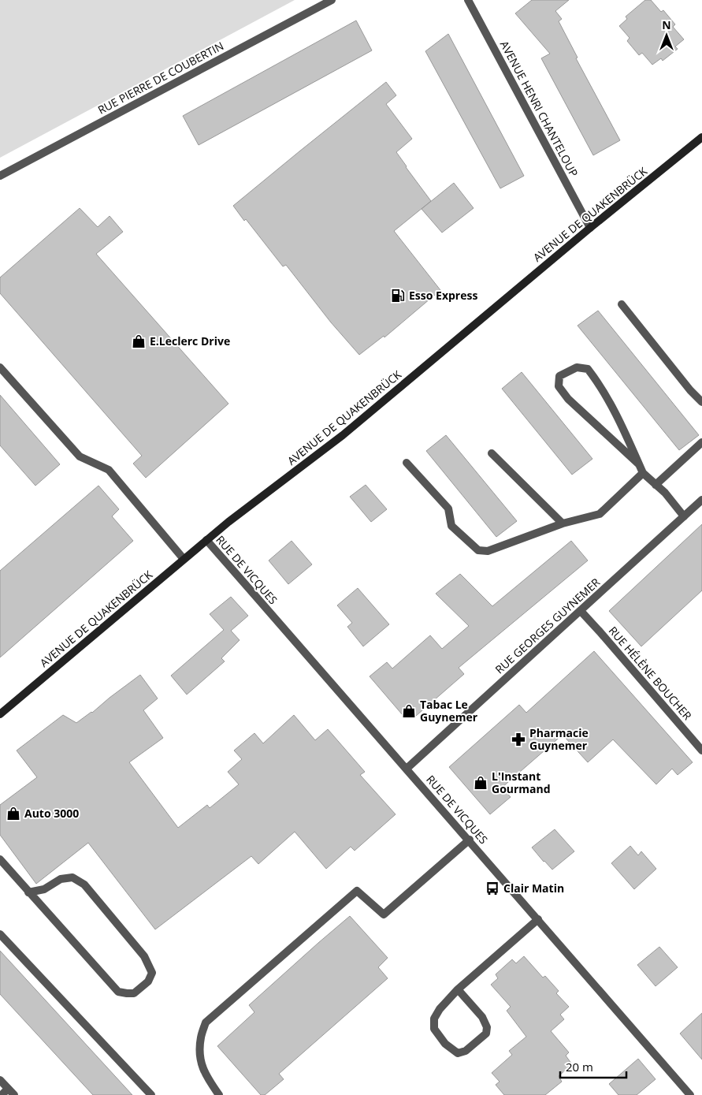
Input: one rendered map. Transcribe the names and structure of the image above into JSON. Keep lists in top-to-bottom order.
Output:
{
  "streets": {
    "main road": ["AVENUE DE QUAKENBRÜCK"],
    "street": [
      "RUE PIERRE DE COUBERTIN",
      "AVENUE HENRI CHANTELOUP",
      "RUE DE VICQUES",
      "RUE GEORGES GUYNEMER",
      "RUE HÉLÈNE BOUCHER"
    ]
  },
  "crossings": [
    ["AVENUE HENRI CHANTELOUP", "AVENUE DE QUAKENBRÜCK"],
    ["AVENUE DE QUAKENBRÜCK", "RUE DE VICQUES"],
    ["RUE DE VICQUES", "RUE GEORGES GUYNEMER"],
    ["RUE GEORGES GUYNEMER", "RUE HÉLÈNE BOUCHER"]
  ],
  "places": {
    "fuel station": ["Esso Express"],
    "shop": [
      "E.Leclerc Drive",
      "Tabac Le Guynemer",
      "L'Instant Gourmand",
      "Auto 3000"
    ],
    "pharmacy": ["Pharmacie Guynemer"],
    "bus stop": ["Clair Matin"]
  },
  "scale_bar": "20 m",
  "north": "top"
}
